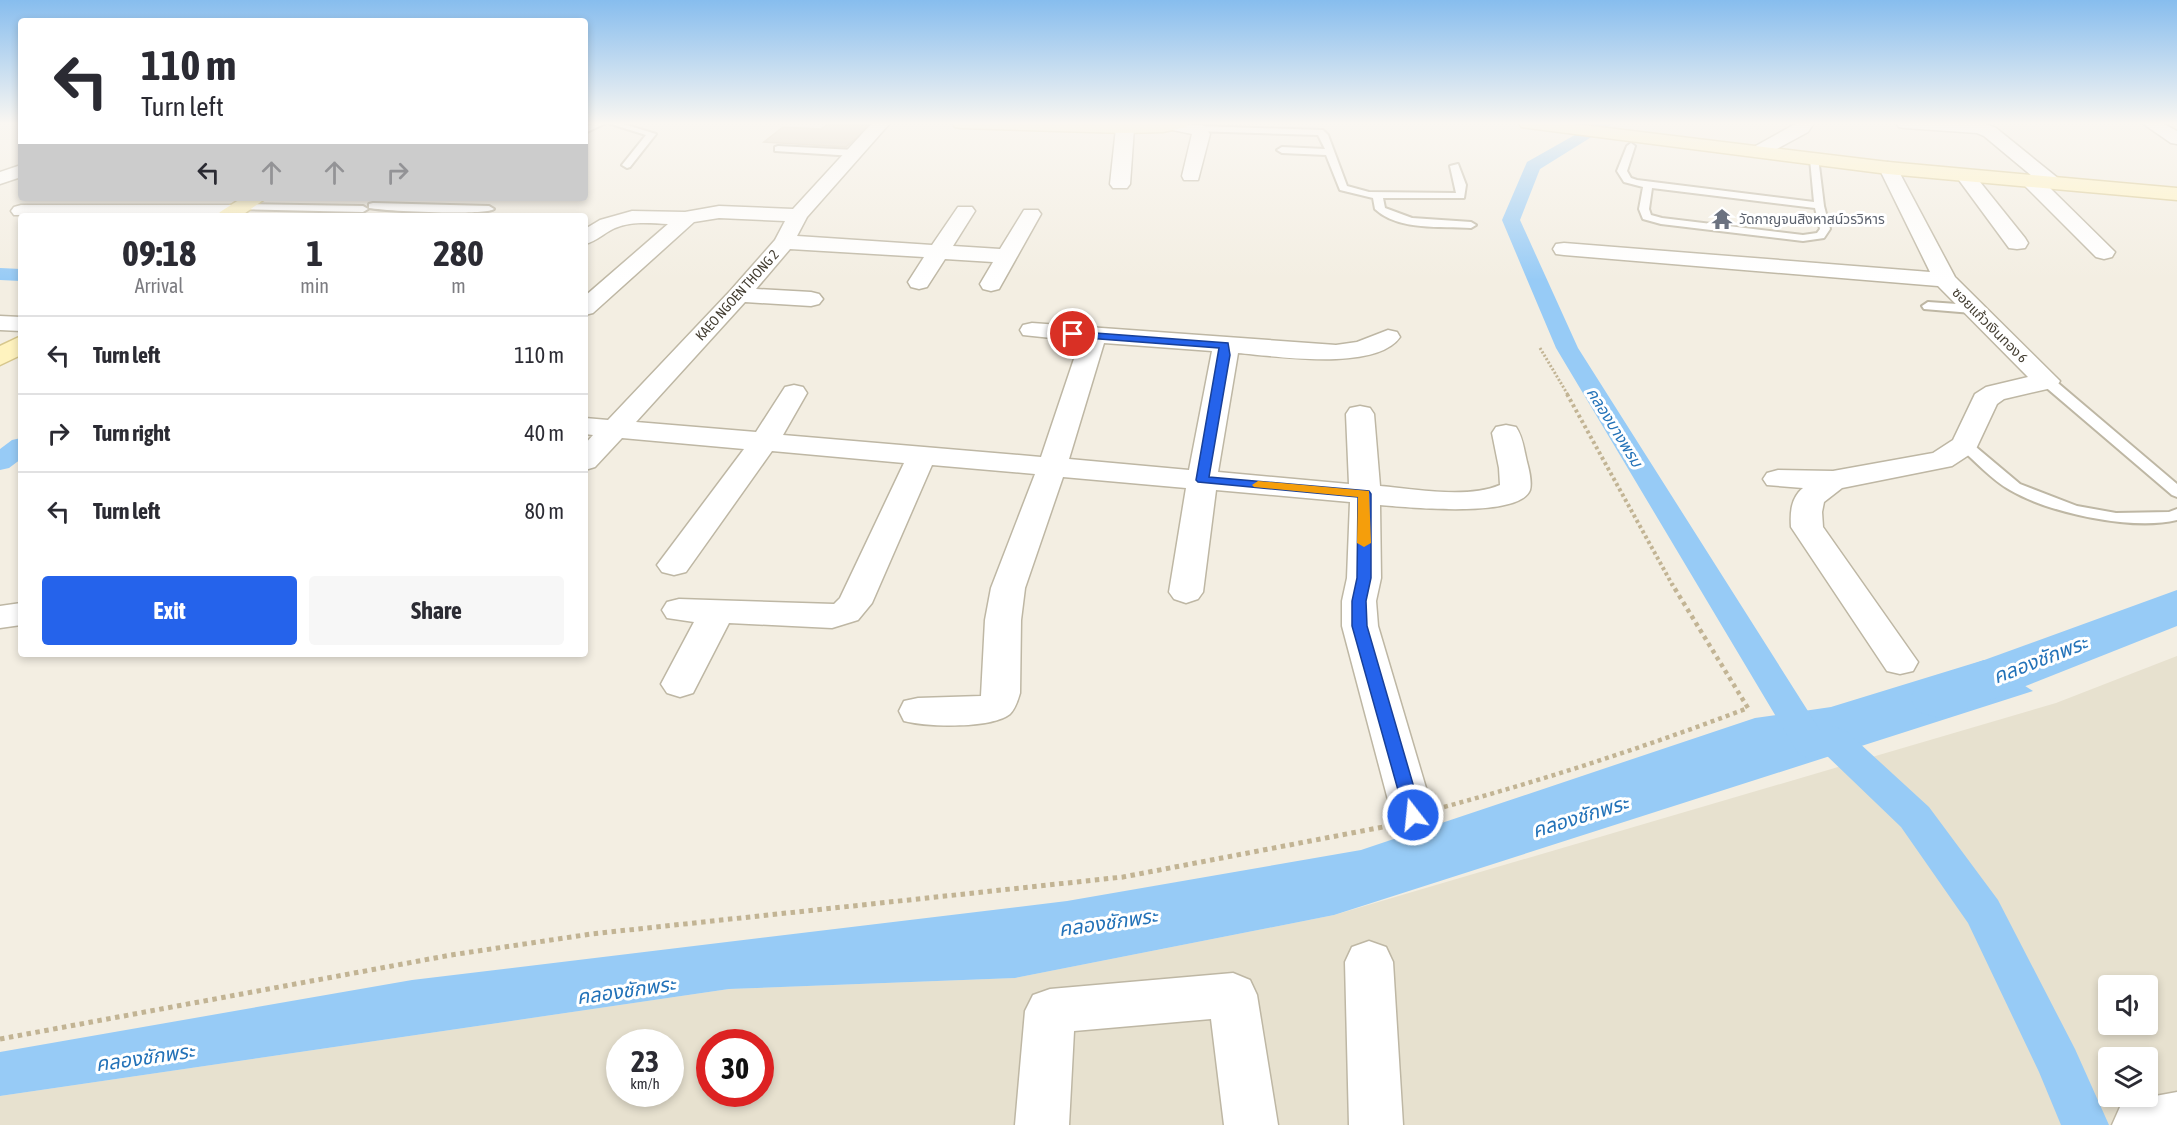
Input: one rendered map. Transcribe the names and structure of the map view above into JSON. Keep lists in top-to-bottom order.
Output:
{
  "streets": {
    "street": ["KAEO NGOEN THONG 2", "ซอยแก้วเงินทอง 6"]
  },
  "water": ["คลองบางพรม", "คลองชักพระ"],
  "places": {
    "temple": ["วัดกาญจนสิงหาสน์วรวิหาร"]
  },
  "page": {
    "turn": ["110 m", "Turn left"],
    "eta": [
      "09:18",
      "Arrival",
      "1",
      "min",
      "280",
      "m"
    ],
    "list": [
      {
        "name": "Turn left",
        "value": "110 m"
      },
      {
        "name": "Turn right",
        "value": "40 m"
      },
      {
        "name": "Turn left",
        "value": "80 m"
      }
    ],
    "buttons": ["Exit", "Share"],
    "speed": "23 km/h",
    "limit": "30"
  }
}
